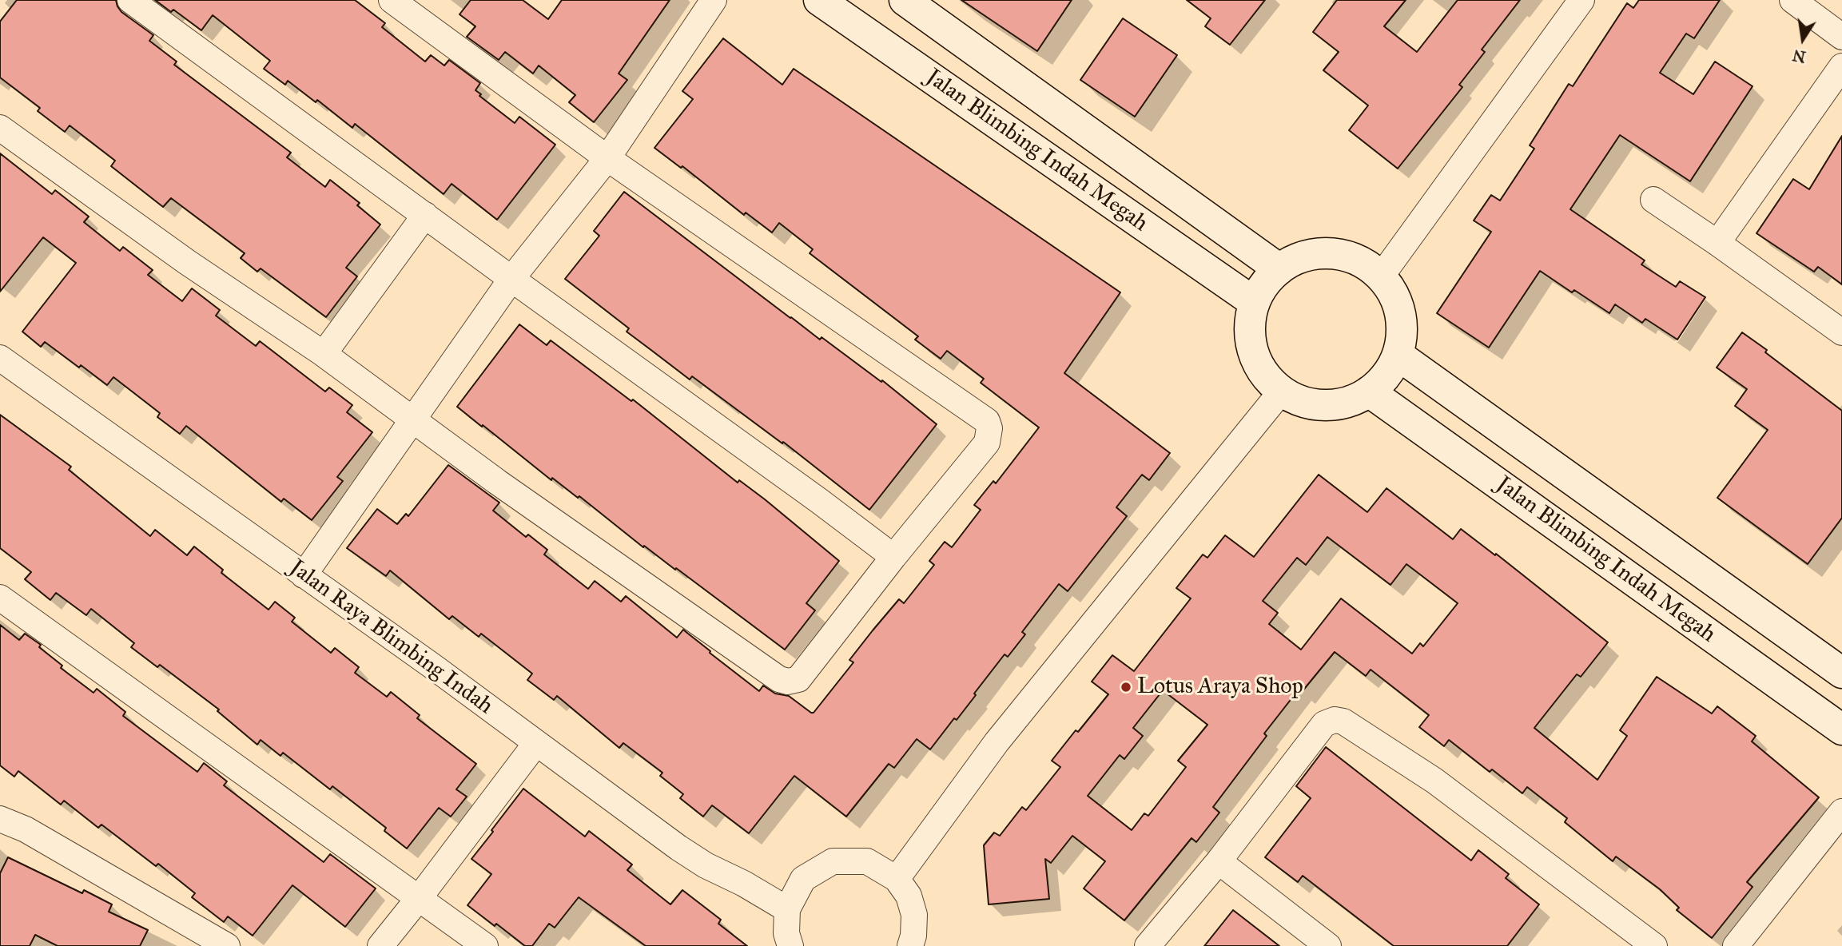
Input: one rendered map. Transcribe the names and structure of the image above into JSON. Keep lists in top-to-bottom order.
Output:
{
  "streets": {
    "street": ["Jalan Blimbing Indah Megah", "Jalan Raya Blimbing Indah"]
  },
  "places": ["Lotus Araya Shop"],
  "north": "bottom"
}
